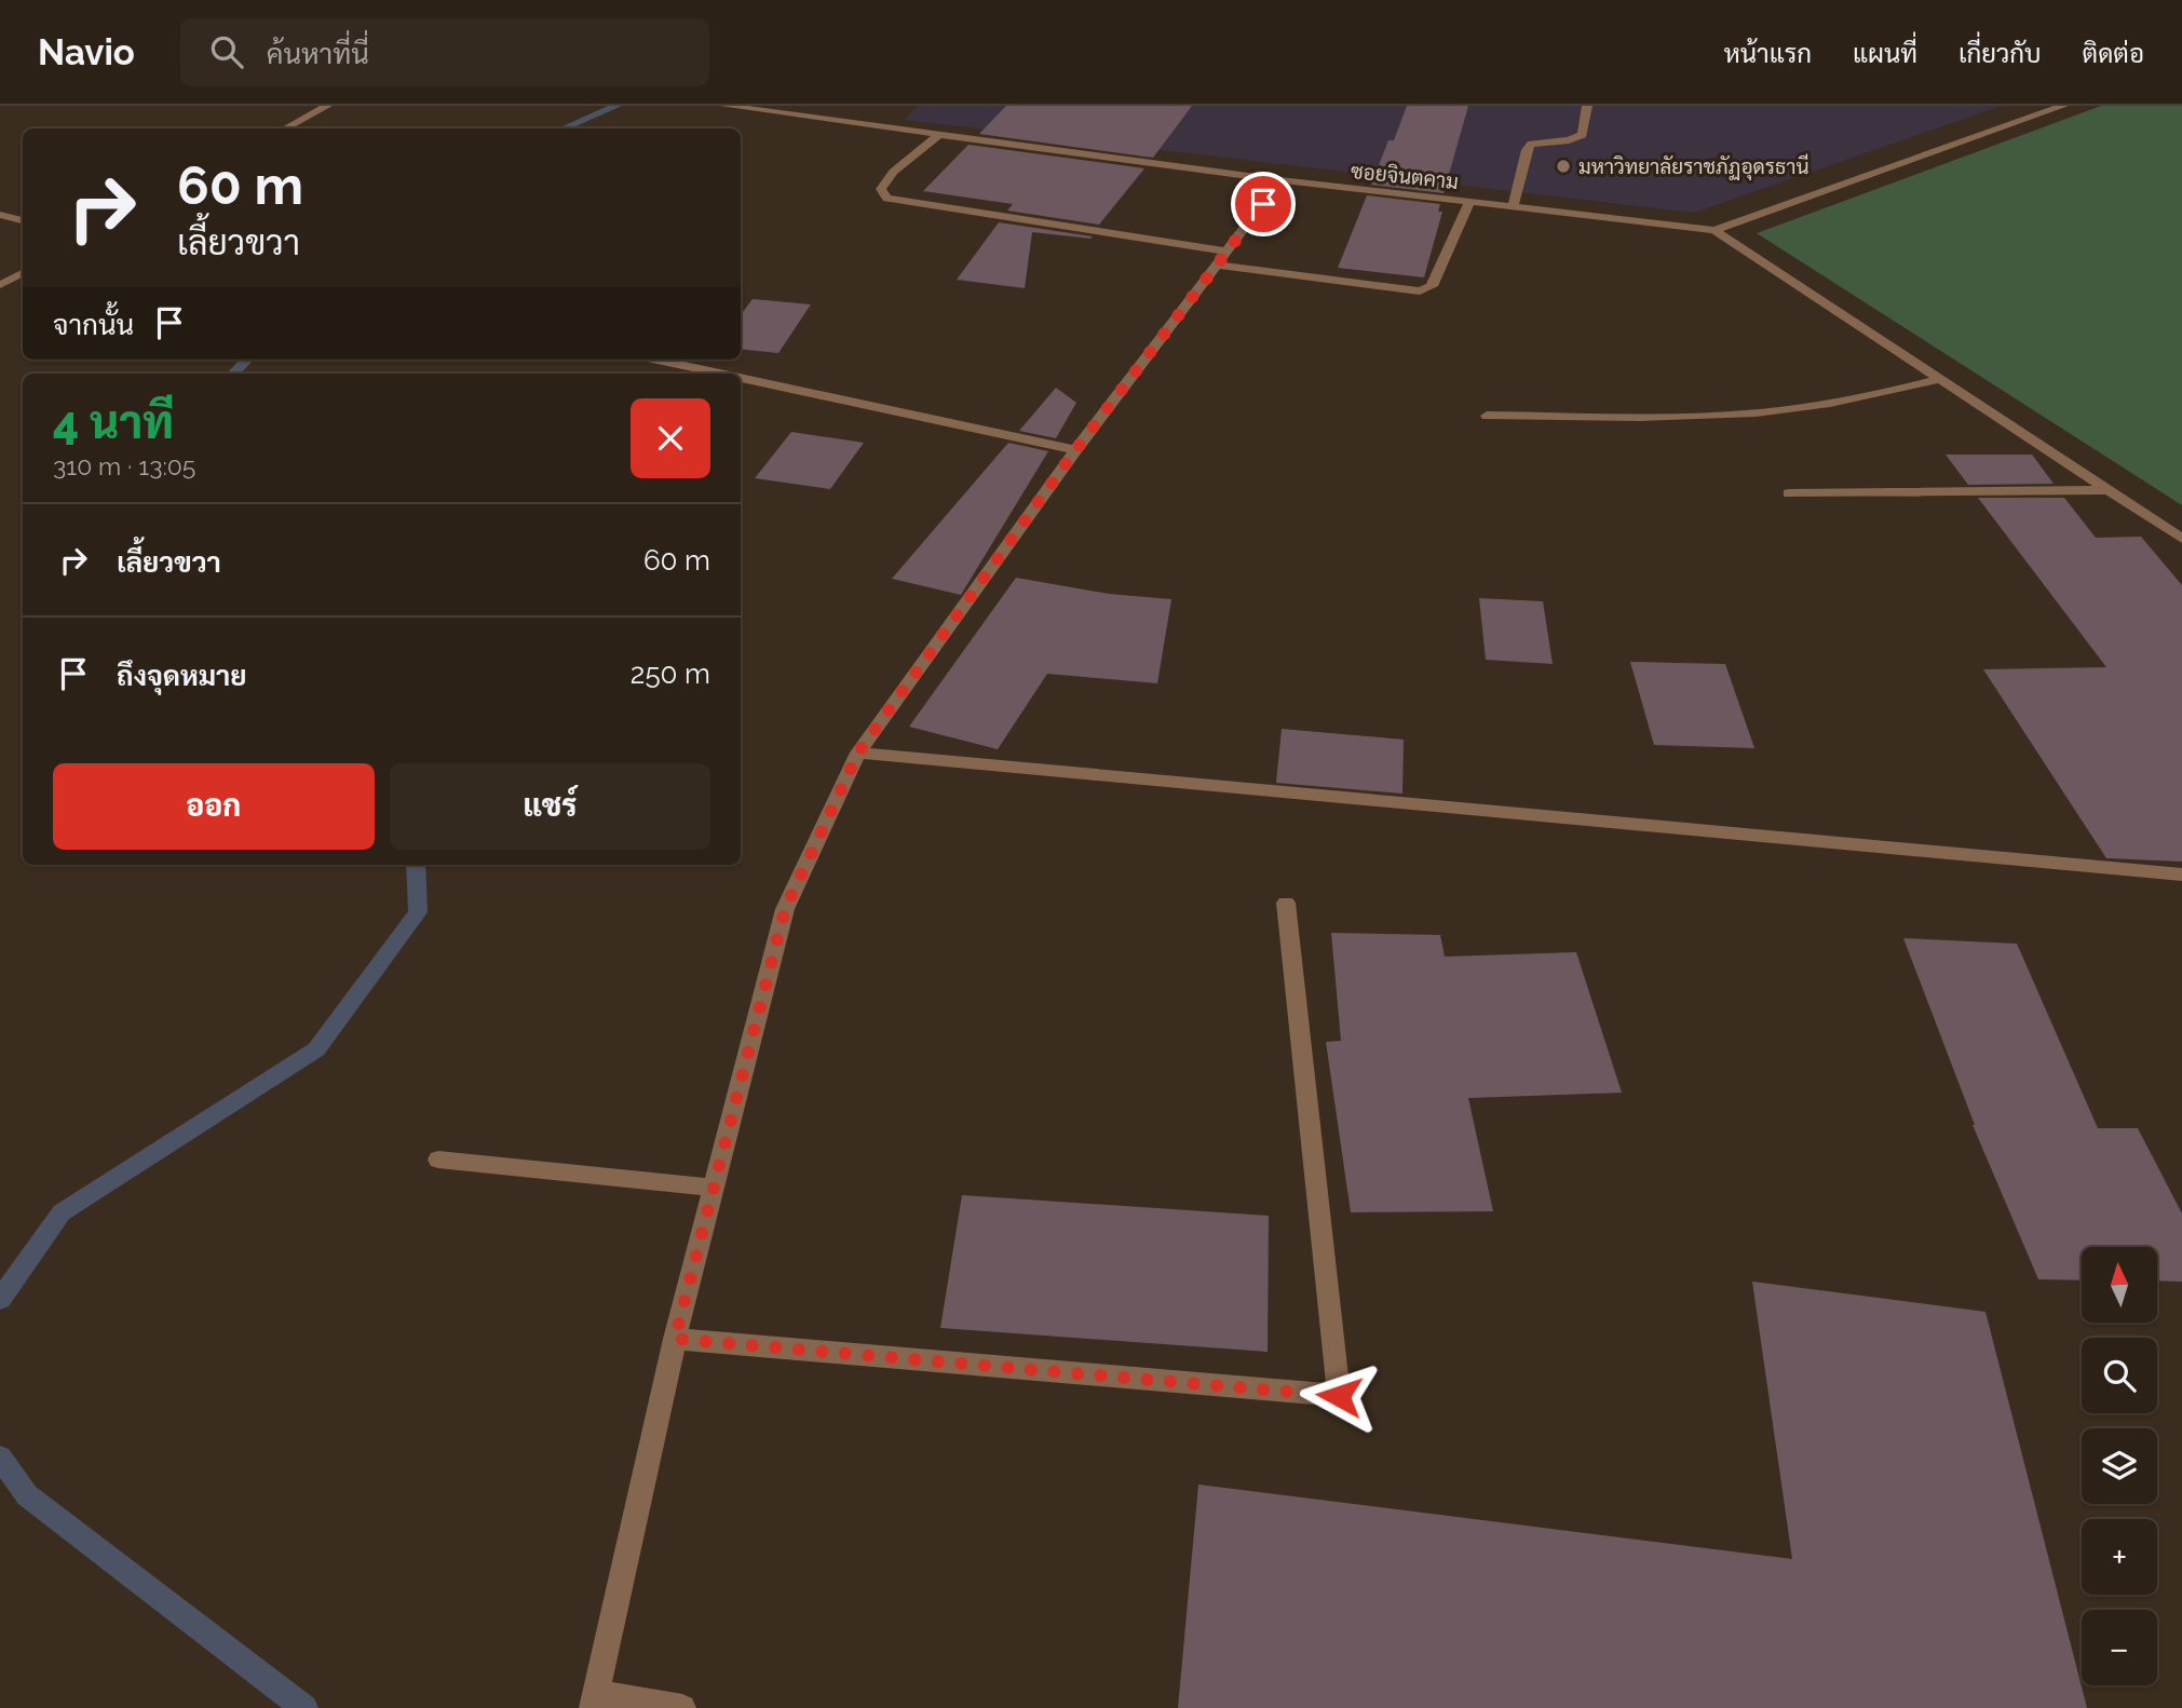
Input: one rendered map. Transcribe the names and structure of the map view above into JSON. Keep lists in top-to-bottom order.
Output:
{
  "streets": {
    "street": ["ซอยจินตคาม"]
  },
  "places": ["มหาวิทยาลัยราชภัฏอุดรธานี"],
  "north": "top",
  "page": {
    "header": "Navio",
    "search": "ค้นหาที่นี่",
    "nav": [
      "หน้าแรก",
      "แผนที่",
      "เกี่ยวกับ",
      "ติดต่อ"
    ],
    "turn": ["60 m", "เลี้ยวขวา"],
    "then": "จากนั้น",
    "heading": ["4 นาที", "310 m · 13:05"],
    "list": [
      {
        "name": "เลี้ยวขวา",
        "value": "60 m"
      },
      {
        "name": "ถึงจุดหมาย",
        "value": "250 m"
      }
    ],
    "buttons": ["ออก", "แชร์"],
    "map_buttons": ["+", "−"]
  }
}
